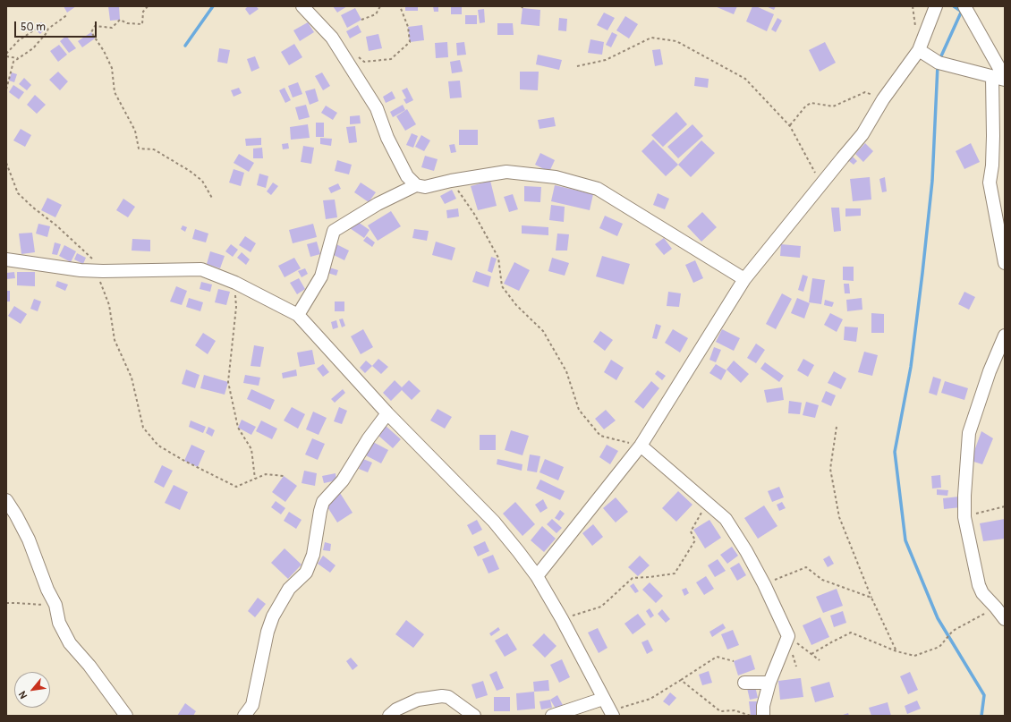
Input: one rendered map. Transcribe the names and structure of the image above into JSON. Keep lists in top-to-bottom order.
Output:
{
  "scale_bar": "50 m",
  "north": "bottom left"
}
